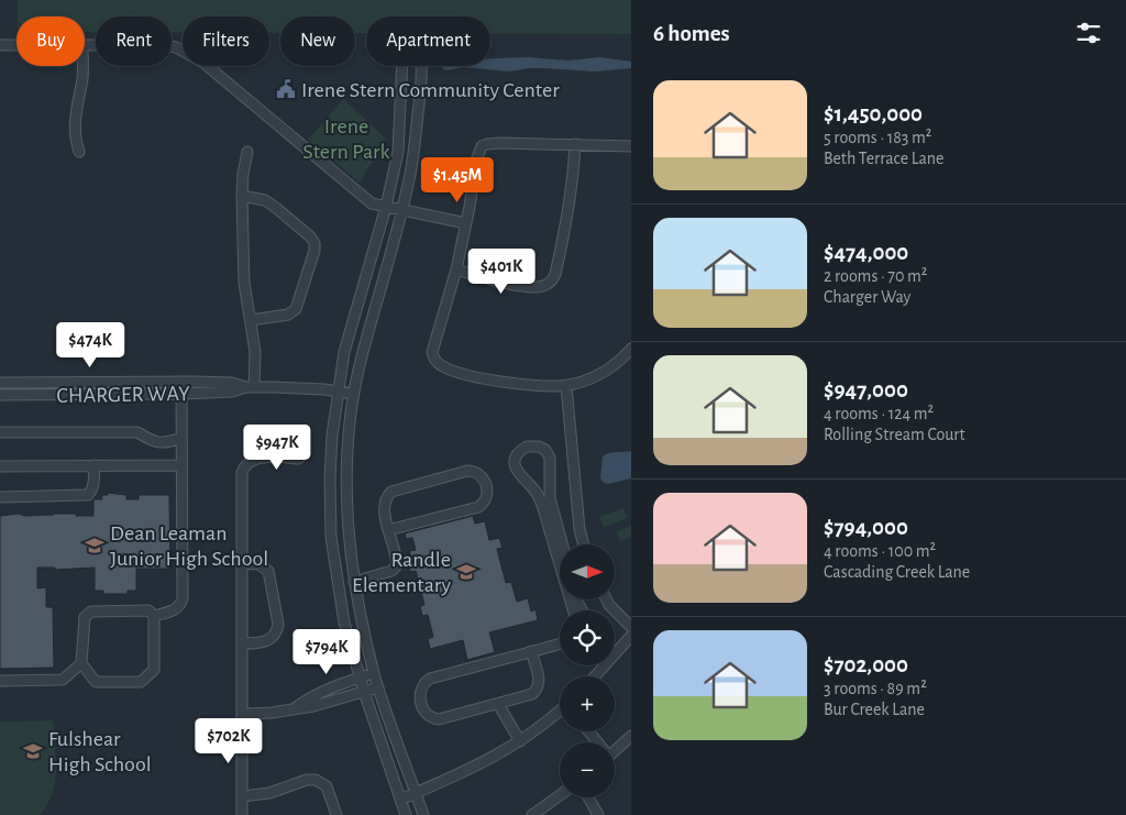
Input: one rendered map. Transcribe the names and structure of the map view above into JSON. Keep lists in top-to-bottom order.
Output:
{
  "streets": {
    "street": ["CHARGER WAY"]
  },
  "parks": ["Irene Stern Park"],
  "places": {
    "public building": ["Irene Stern Community Center"],
    "school or university": ["Dean Leaman Junior High School", "Randle Elementary", "Fulshear High School"]
  },
  "north": "right",
  "page": {
    "heading": "6 homes",
    "chip": [
      "Buy",
      "Rent",
      "Filters",
      "New",
      "Apartment"
    ],
    "list": [
      {
        "name": "$1,450,000",
        "note": "5 rooms · 183 m² · Beth Terrace Lane"
      },
      {
        "name": "$474,000",
        "note": "2 rooms · 70 m² · Charger Way"
      },
      {
        "name": "$947,000",
        "note": "4 rooms · 124 m² · Rolling Stream Court"
      },
      {
        "name": "$794,000",
        "note": "4 rooms · 100 m² · Cascading Creek Lane"
      },
      {
        "name": "$702,000",
        "note": "3 rooms · 89 m² · Bur Creek Lane"
      }
    ],
    "price": [
      "$1.45M",
      "$401K",
      "$474K",
      "$947K",
      "$794K",
      "$702K"
    ],
    "map_buttons": ["+", "−"]
  }
}
